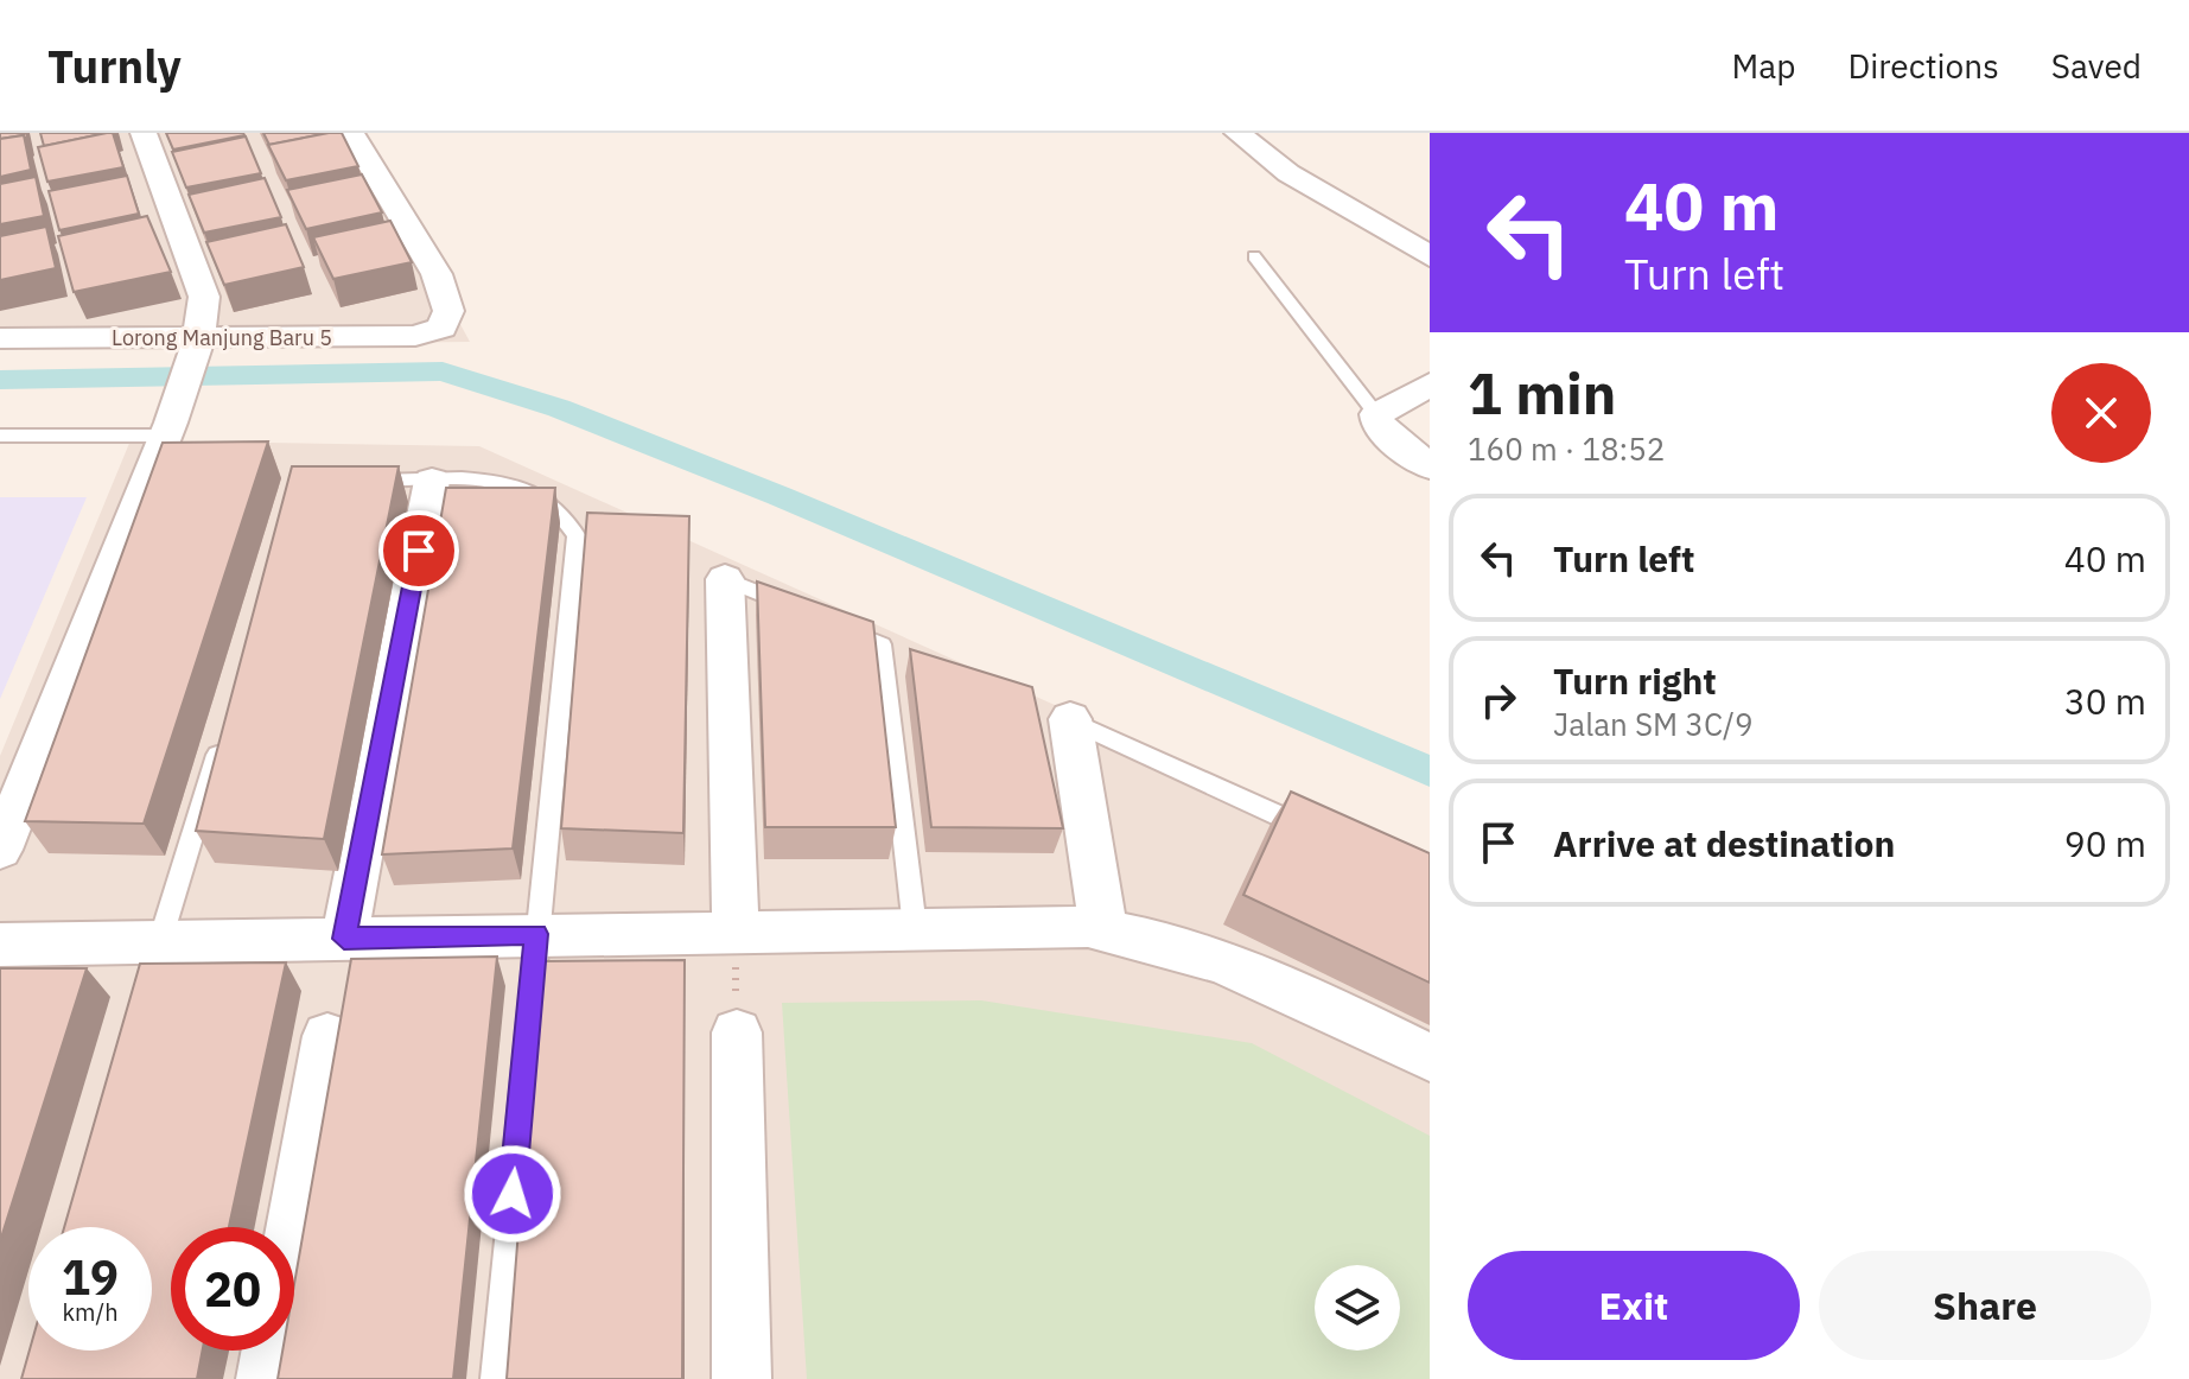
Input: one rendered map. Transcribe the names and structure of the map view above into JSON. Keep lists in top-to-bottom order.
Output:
{
  "streets": {
    "street": ["Lorong Manjung Baru 5"]
  },
  "page": {
    "header": "Turnly",
    "nav": ["Map", "Directions", "Saved"],
    "turn": ["40 m", "Turn left"],
    "heading": ["1 min", "160 m · 18:52"],
    "list": [
      {
        "name": "Turn left",
        "value": "40 m"
      },
      {
        "name": "Turn right",
        "note": "Jalan SM 3C/9",
        "value": "30 m"
      },
      {
        "name": "Arrive at destination",
        "value": "90 m"
      }
    ],
    "speed": "19 km/h",
    "limit": "20",
    "buttons": ["Exit", "Share"]
  }
}
